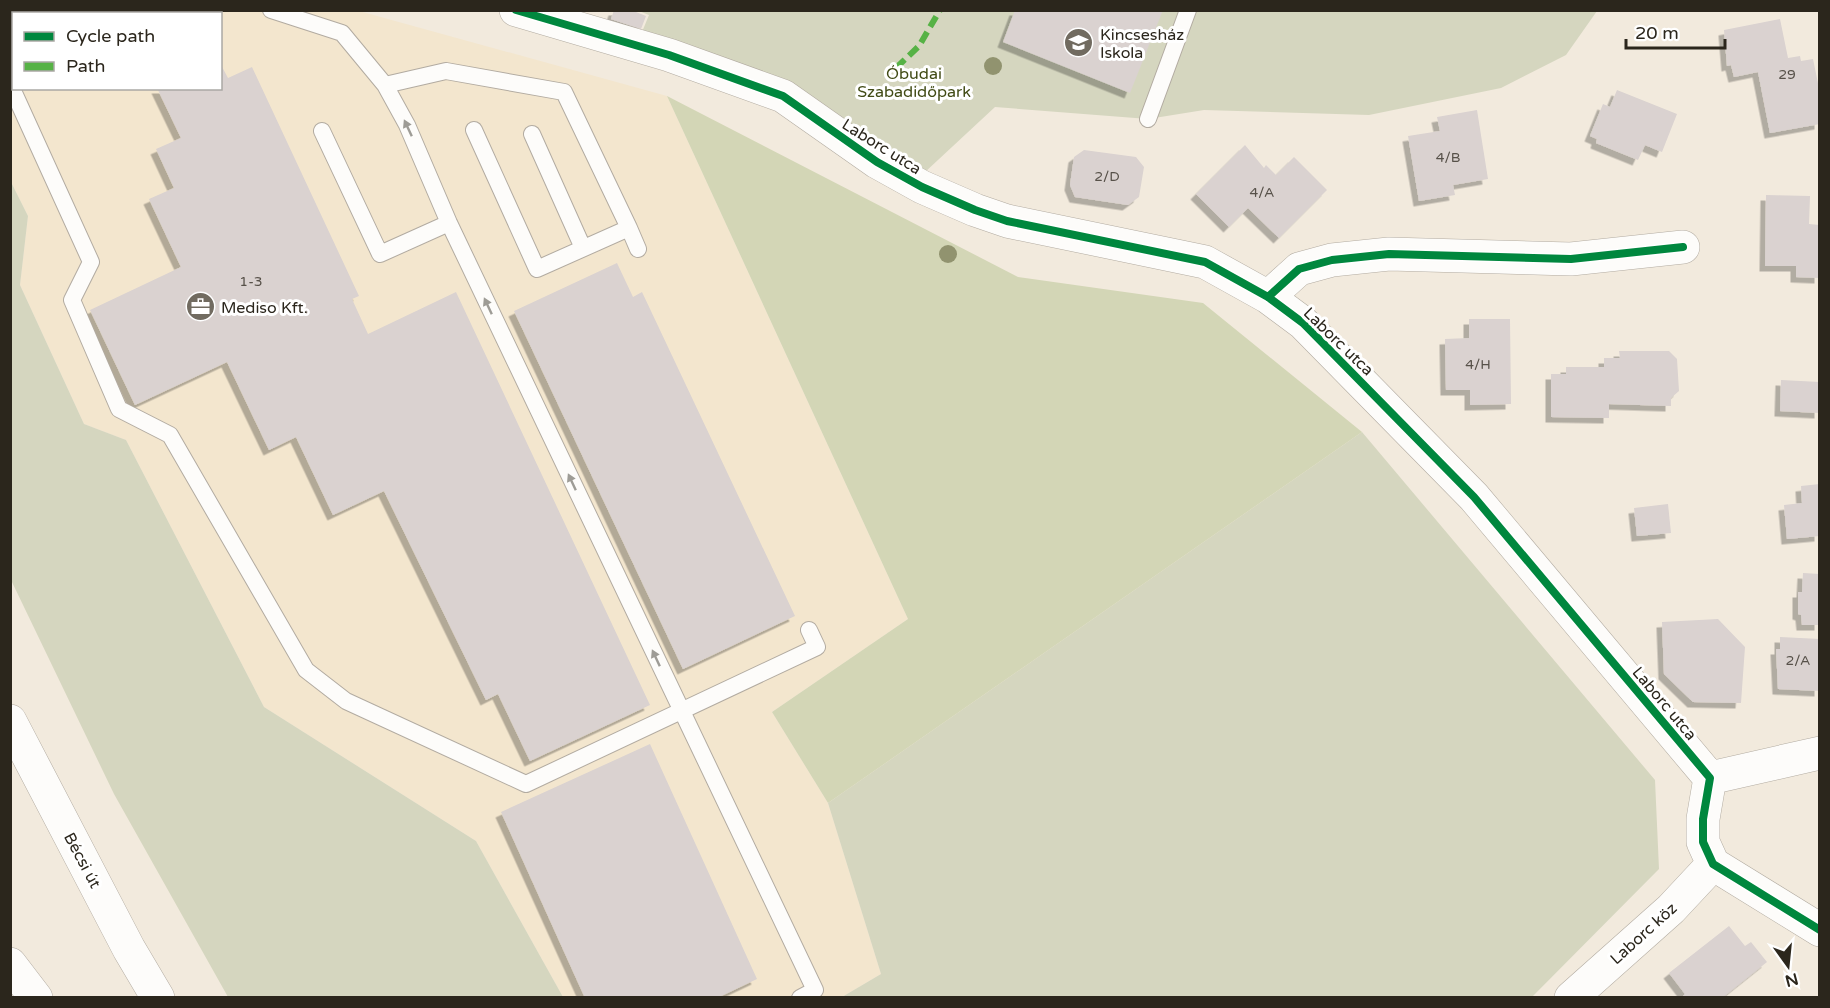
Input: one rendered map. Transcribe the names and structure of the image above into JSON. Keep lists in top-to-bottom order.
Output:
{
  "streets": {
    "street": ["Laborc utca", "Bécsi út", "Laborc köz"]
  },
  "parks": ["Óbudai Szabadidőpark"],
  "places": {
    "school or university": ["Kincsesház Iskola"],
    "office": ["Mediso Kft."]
  },
  "house_numbers": [
    "29",
    "4/B",
    "2/D",
    "4/A",
    "1-3",
    "4/H",
    "2/A"
  ],
  "legend": ["Cycle path", "Path"],
  "scale_bar": "20 m",
  "north": "bottom"
}
